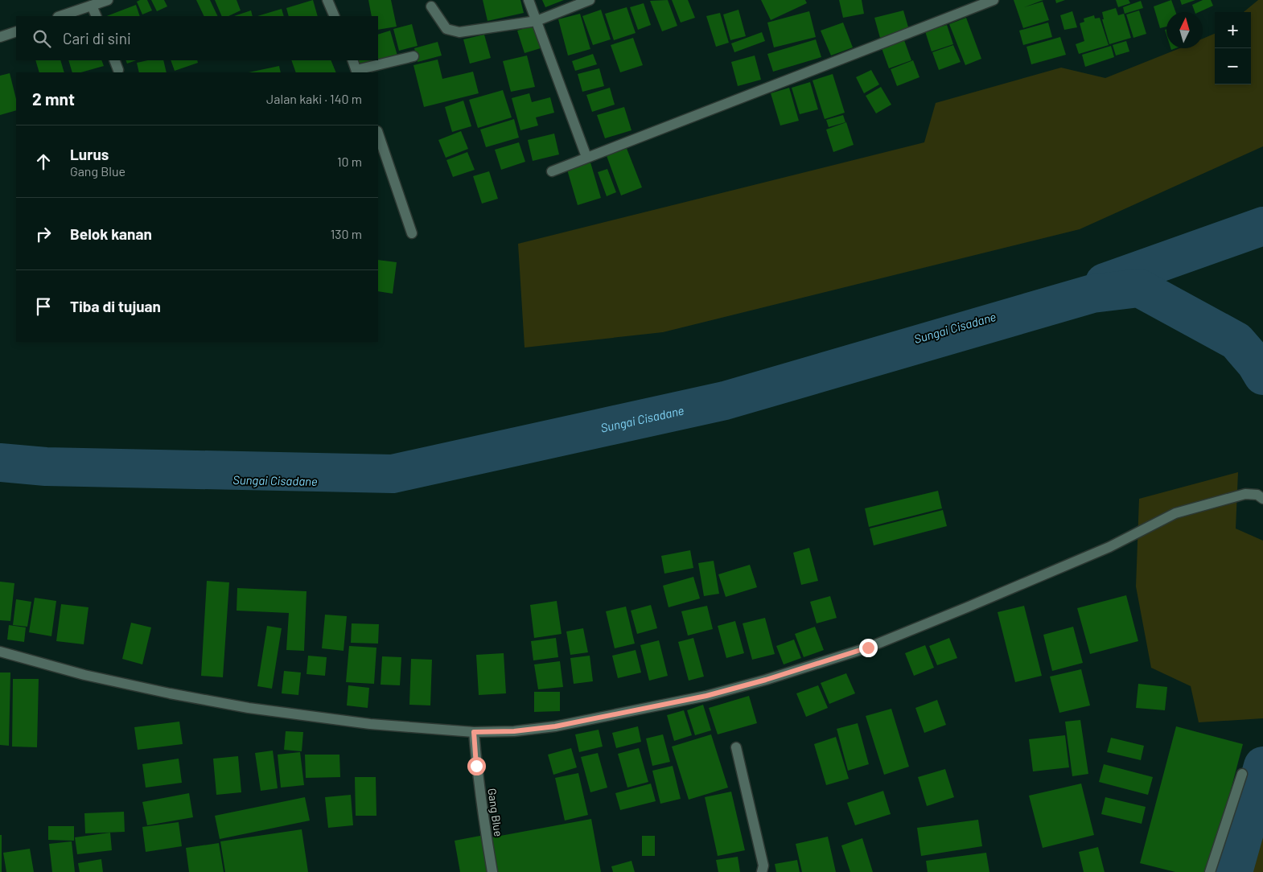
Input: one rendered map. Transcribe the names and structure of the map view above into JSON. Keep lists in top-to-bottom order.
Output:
{
  "streets": {
    "street": ["Gang Blue"]
  },
  "water": ["Sungai Cisadane"],
  "north": "top",
  "page": {
    "map_buttons": ["+", "−"],
    "search": "Cari di sini",
    "heading": ["2 mnt", "Jalan kaki · 140 m"],
    "list": [
      ["Lurus", "Gang Blue", "10 m"],
      ["Belok kanan", "130 m"],
      "Tiba di tujuan"
    ]
  }
}
